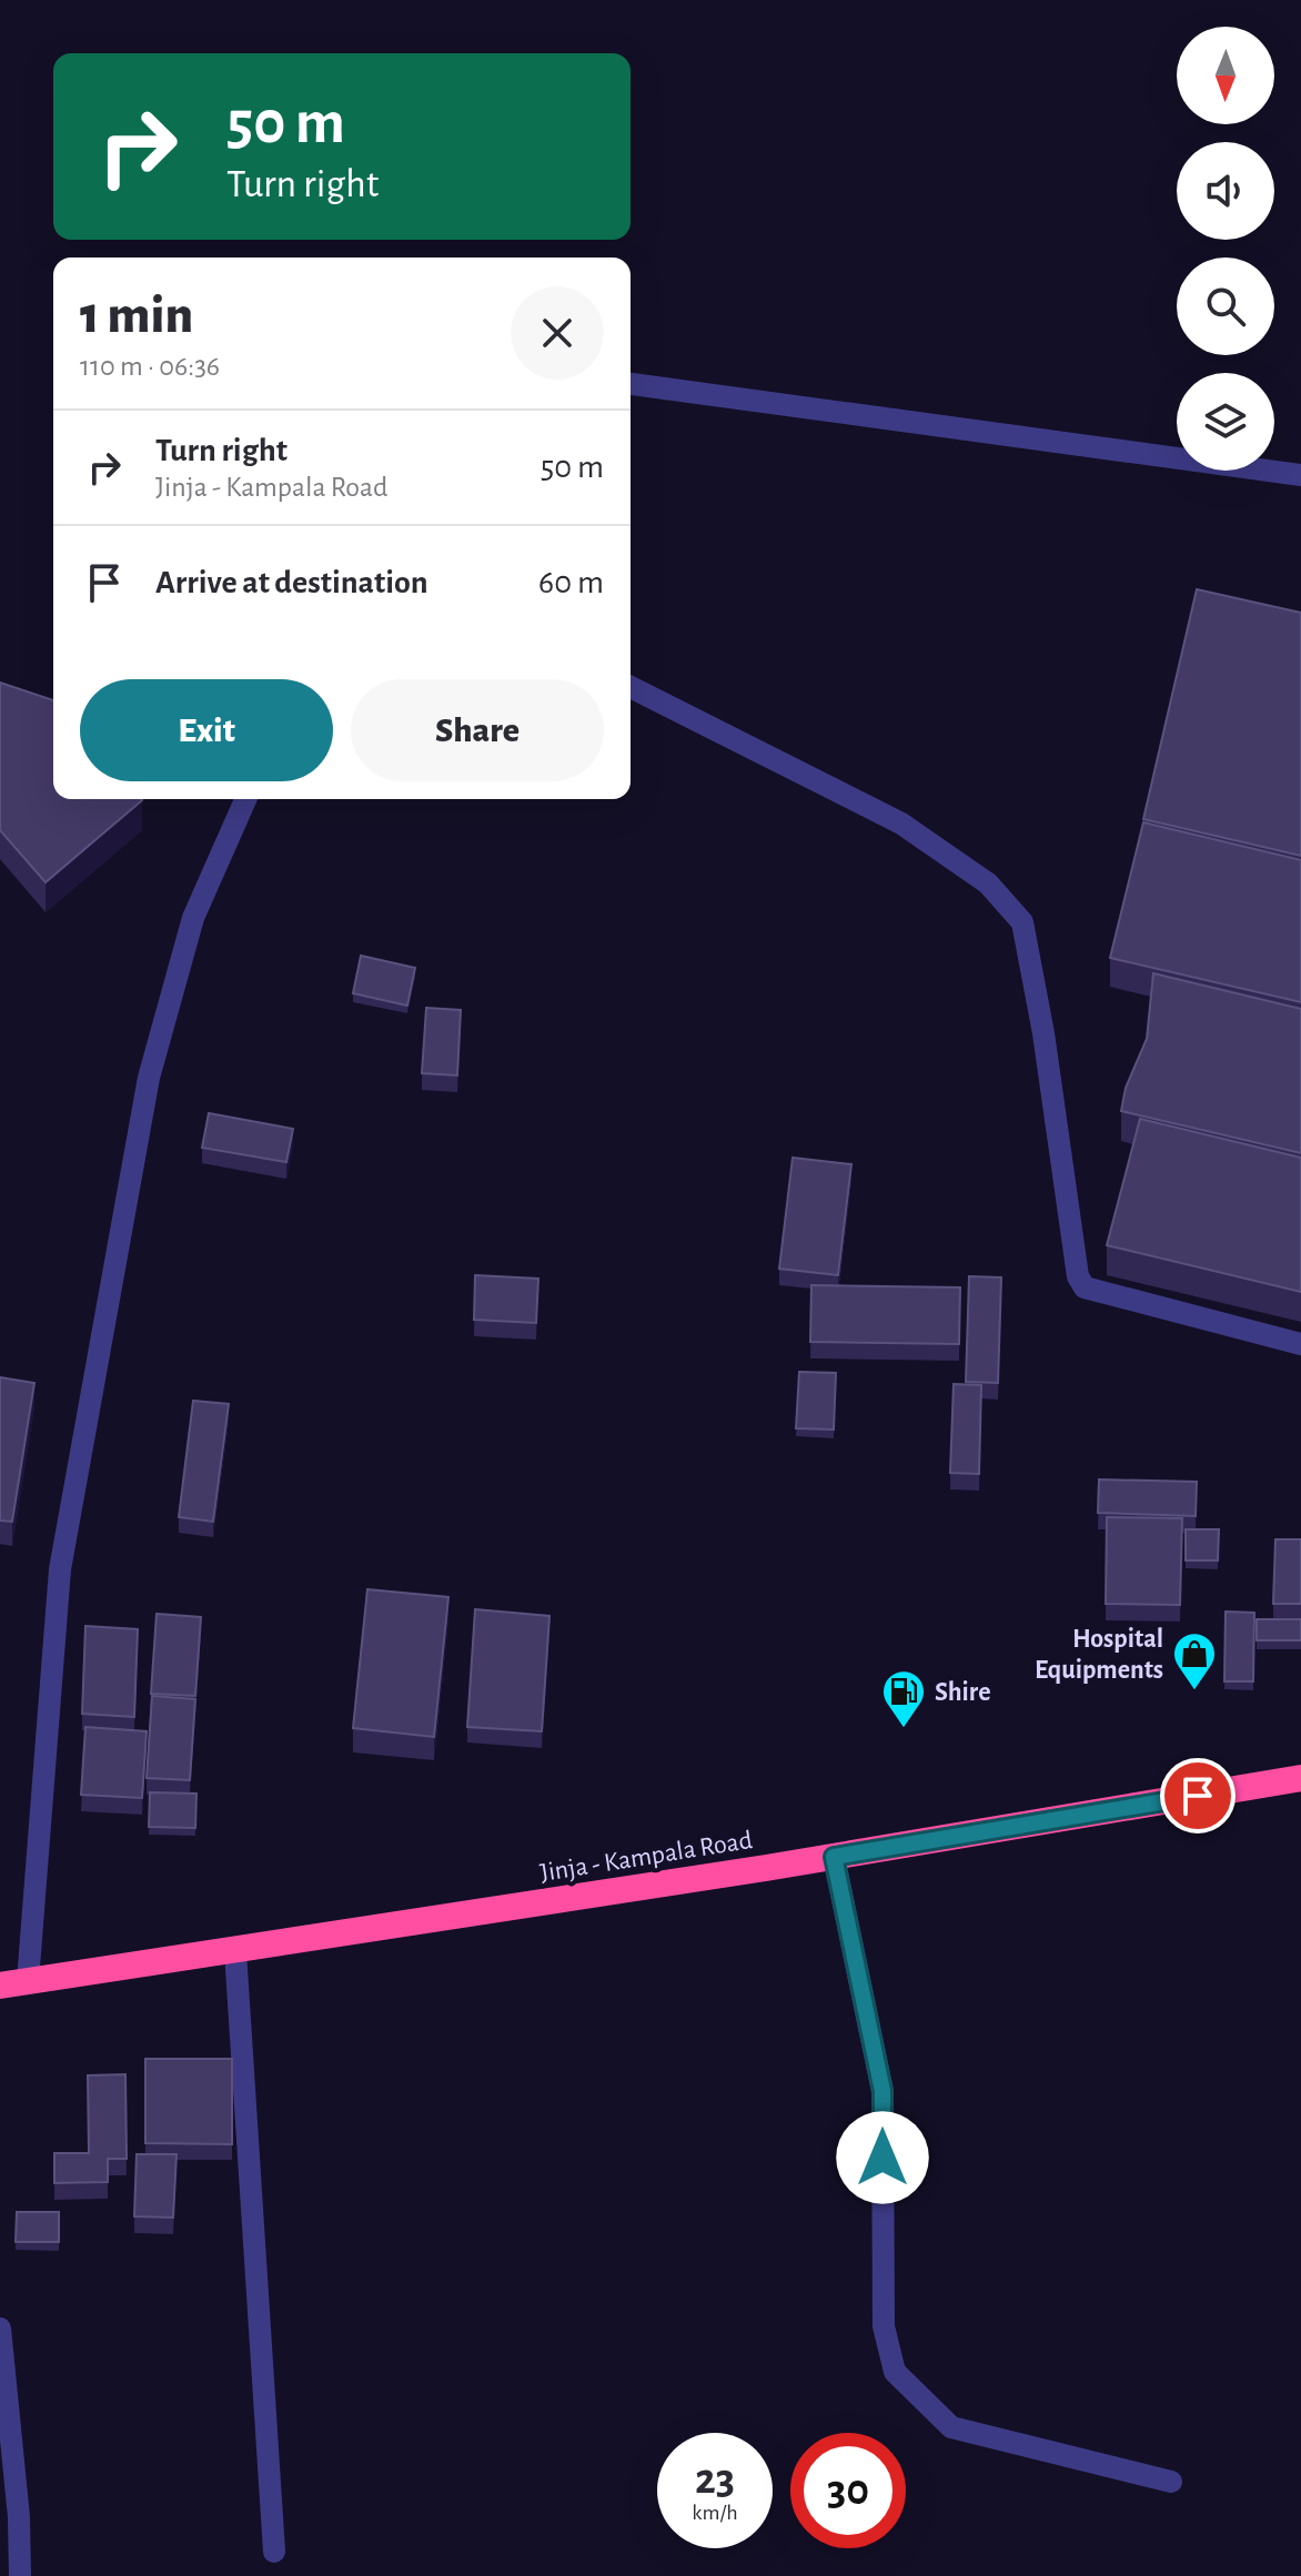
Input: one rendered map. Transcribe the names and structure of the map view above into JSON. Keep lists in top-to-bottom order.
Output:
{
  "streets": {
    "highway": ["Jinja - Kampala Road"]
  },
  "places": {
    "shop": ["Hospital Equipments"],
    "fuel station": ["Shire"]
  },
  "north": "bottom",
  "page": {
    "turn": ["50 m", "Turn right"],
    "heading": ["1 min", "110 m · 06:36"],
    "list": [
      {
        "name": "Turn right",
        "note": "Jinja - Kampala Road",
        "value": "50 m"
      },
      {
        "name": "Arrive at destination",
        "value": "60 m"
      }
    ],
    "buttons": ["Exit", "Share"],
    "speed": "23 km/h",
    "limit": "30"
  }
}
